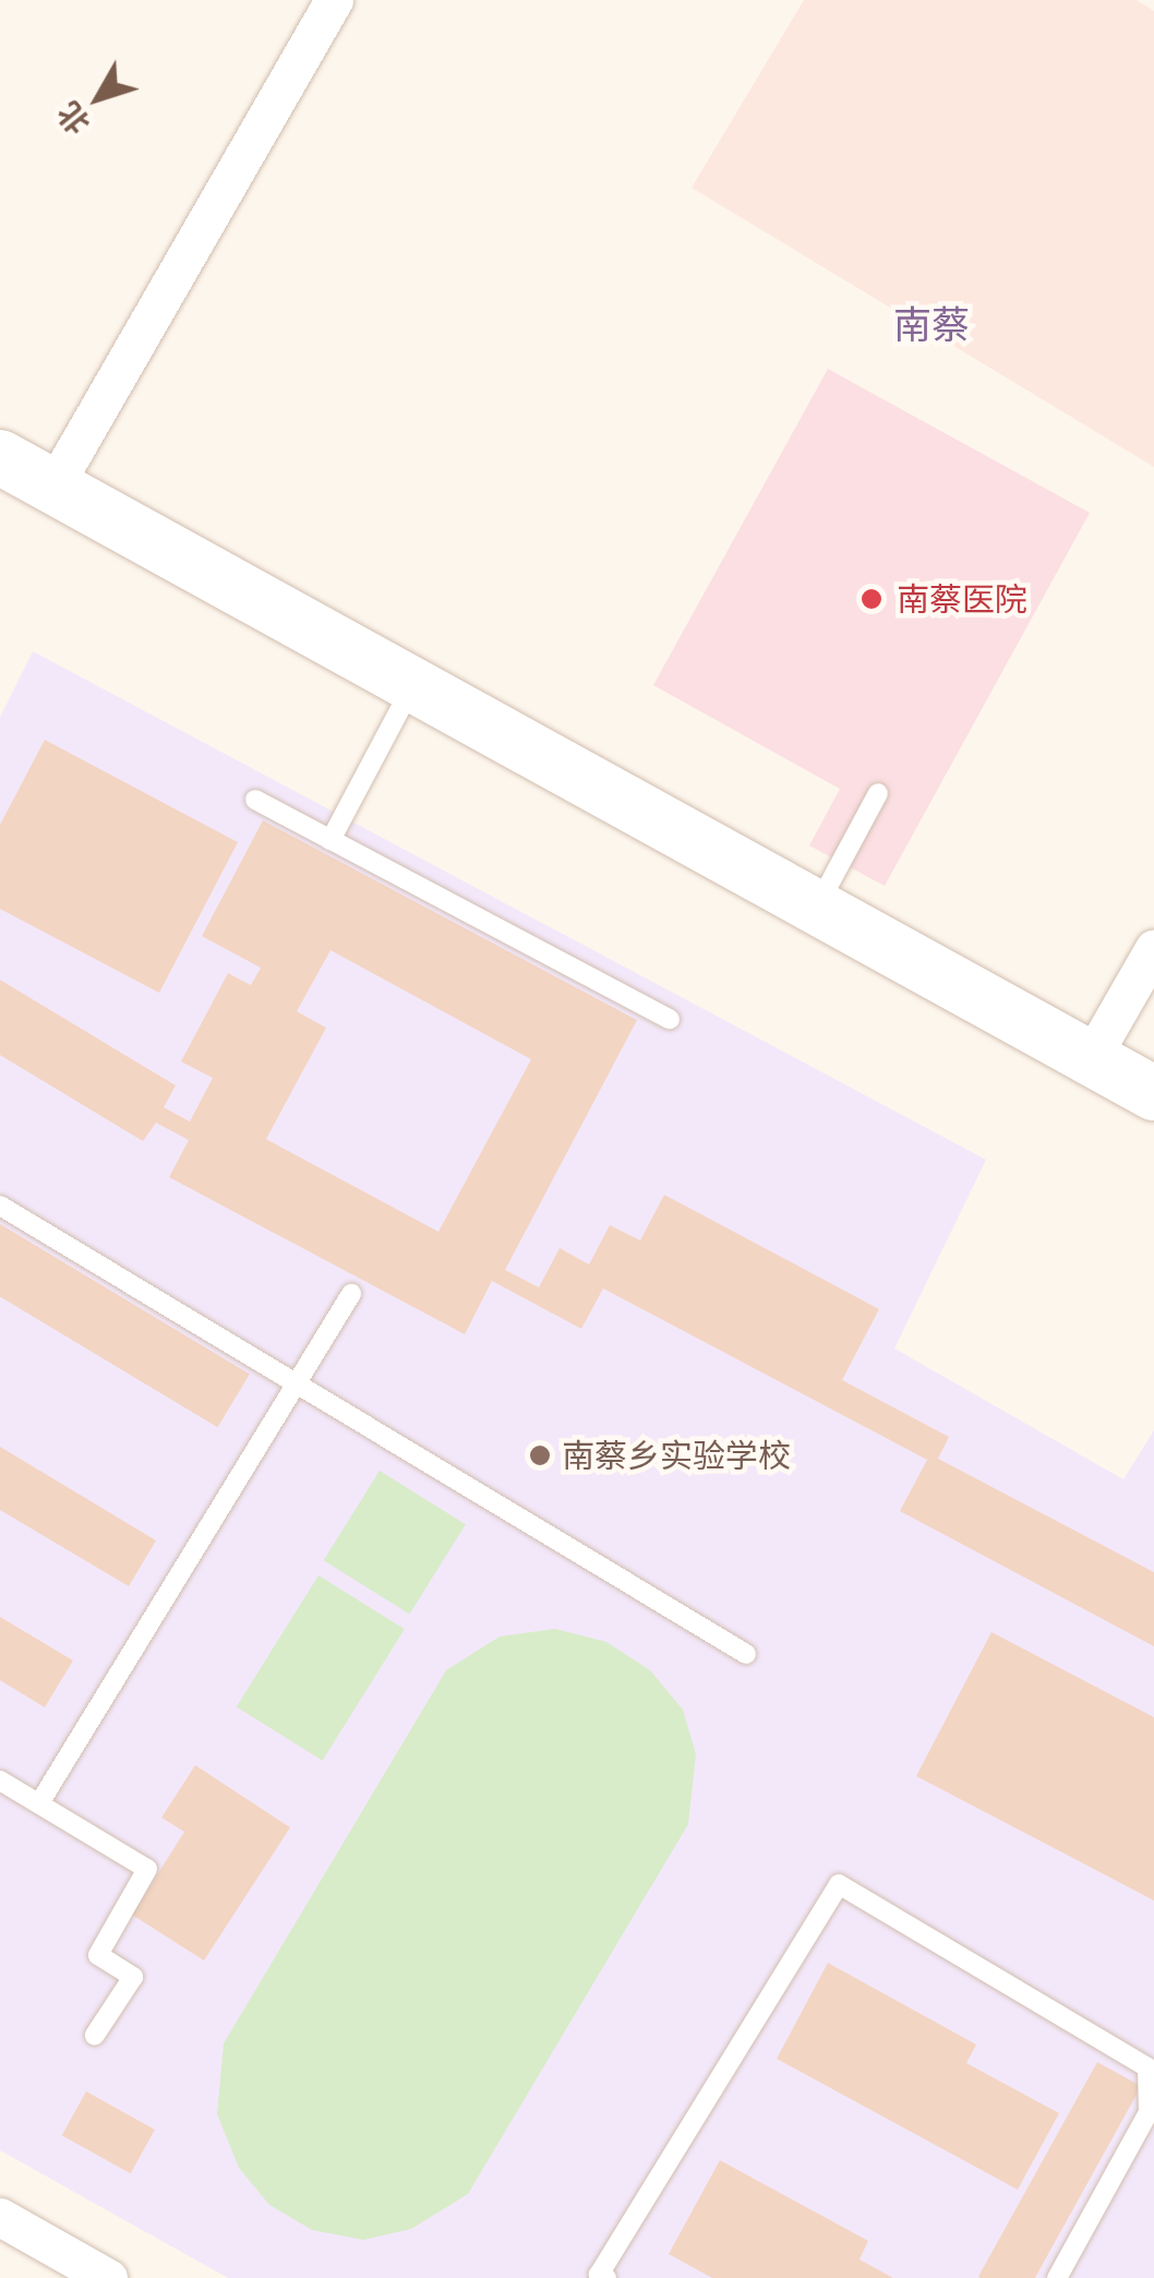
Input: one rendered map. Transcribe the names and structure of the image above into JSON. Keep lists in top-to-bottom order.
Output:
{
  "districts": ["南蔡"],
  "places": ["南蔡医院", "南蔡乡实验学校"],
  "north": "bottom left"
}
